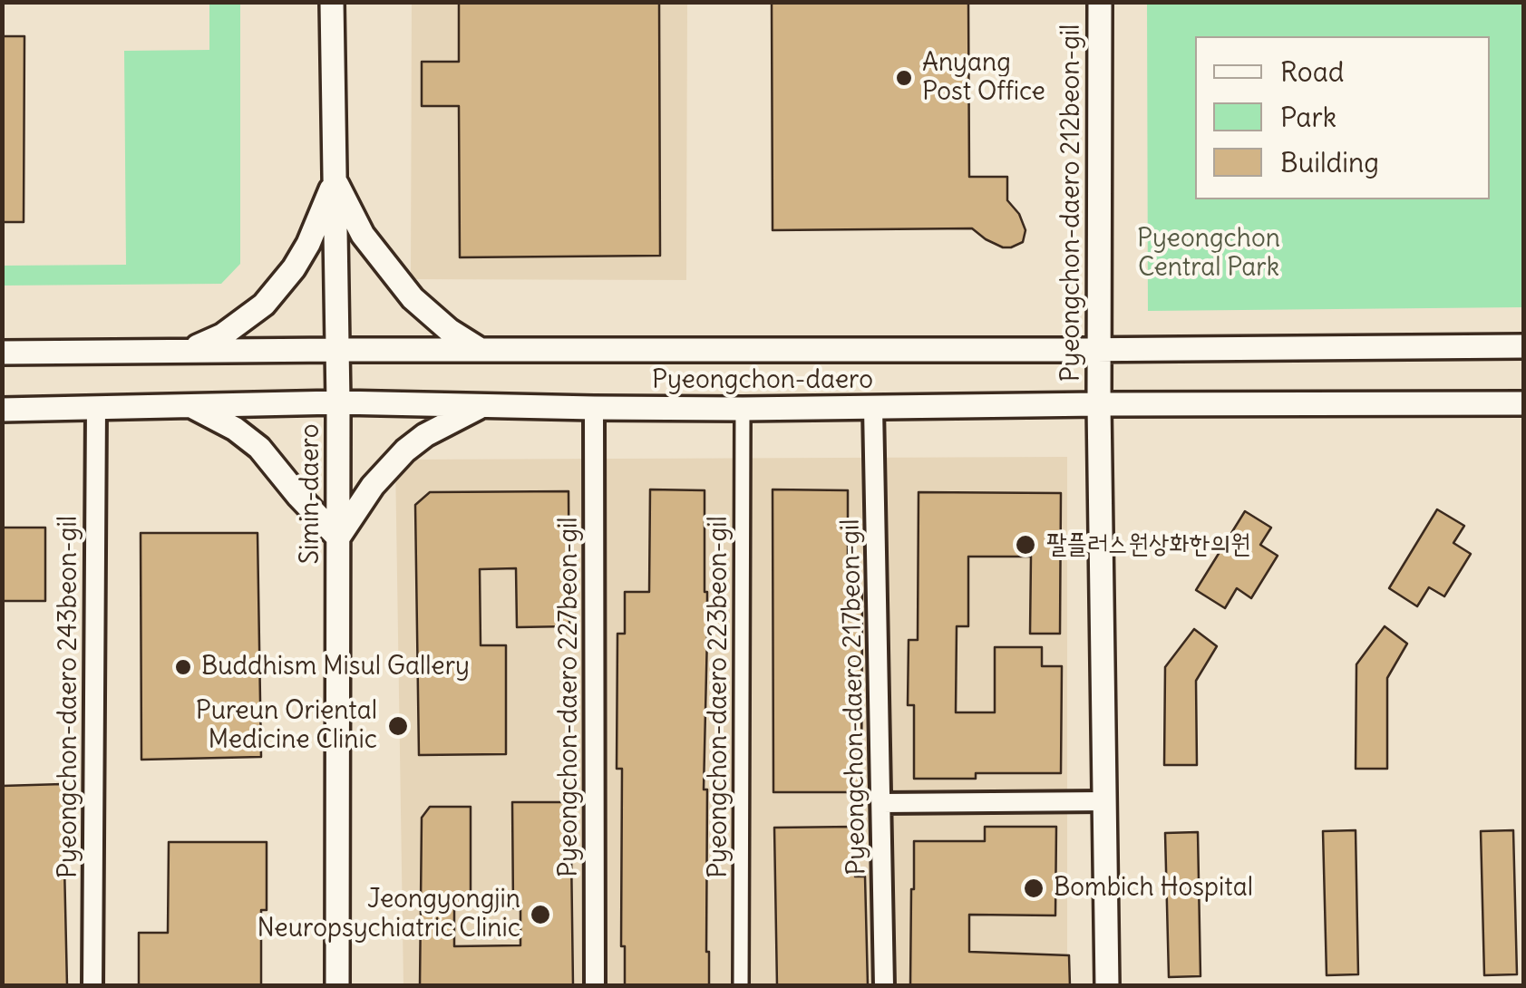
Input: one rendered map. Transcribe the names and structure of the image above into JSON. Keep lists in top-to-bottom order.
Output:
{
  "streets": {
    "street": [
      "Pyeongchon-daero 212beon-gil",
      "Pyeongchon-daero",
      "Simin-daero",
      "Pyeongchon-daero 243beon-gil",
      "Pyeongchon-daero 227beon-gil",
      "Pyeongchon-daero 223beon-gil",
      "Pyeongchon-daero 217beon-gil"
    ]
  },
  "crossings": [
    ["Pyeongchon-daero 212beon-gil", "Pyeongchon-daero"],
    ["Pyeongchon-daero", "Simin-daero"],
    ["Pyeongchon-daero", "Pyeongchon-daero 243beon-gil"],
    ["Pyeongchon-daero", "Pyeongchon-daero 227beon-gil"],
    ["Pyeongchon-daero", "Pyeongchon-daero 223beon-gil"],
    ["Pyeongchon-daero", "Pyeongchon-daero 217beon-gil"]
  ],
  "parks": ["Pyeongchon Central Park"],
  "places": [
    "Anyang Post Office",
    "팔플러스원상화한의원",
    "Buddhism Misul Gallery",
    "Pureun Oriental Medicine Clinic",
    "Bombich Hospital",
    "Jeongyongjin Neuropsychiatric Clinic"
  ],
  "legend": ["Road", "Park", "Building"]
}
